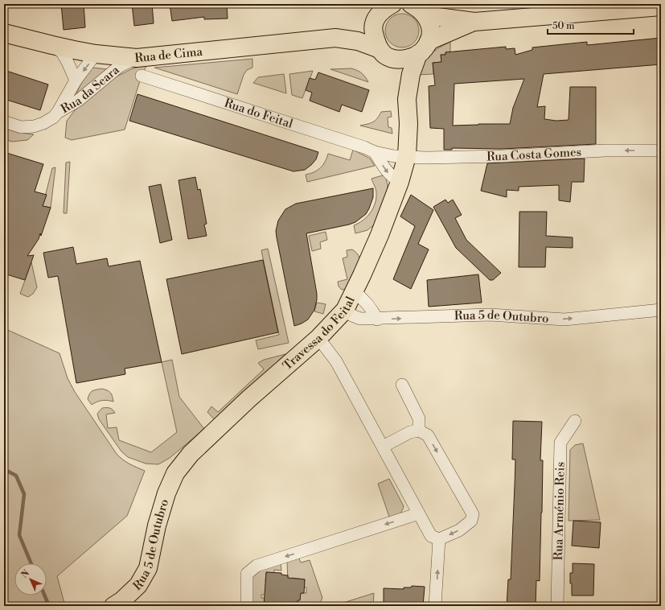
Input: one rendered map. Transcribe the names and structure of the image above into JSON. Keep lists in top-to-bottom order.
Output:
{
  "streets": {
    "main road": ["Rua de Cima", "Rua 5 de Outubro", "Travessa do Feital"],
    "street": [
      "Rua da Seara",
      "Rua do Feital",
      "Rua Costa Gomes",
      "Rua Arménio Reis"
    ]
  },
  "crossings": [
    ["Rua de Cima", "Rua da Seara"],
    ["Rua do Feital", "Rua Costa Gomes"],
    ["Rua do Feital", "Travessa do Feital"],
    ["Rua Costa Gomes", "Travessa do Feital"],
    ["Rua 5 de Outubro", "Travessa do Feital"]
  ],
  "one_way": ["Rua Costa Gomes", "Rua 5 de Outubro"],
  "scale_bar": "50 m",
  "north": "top left"
}
